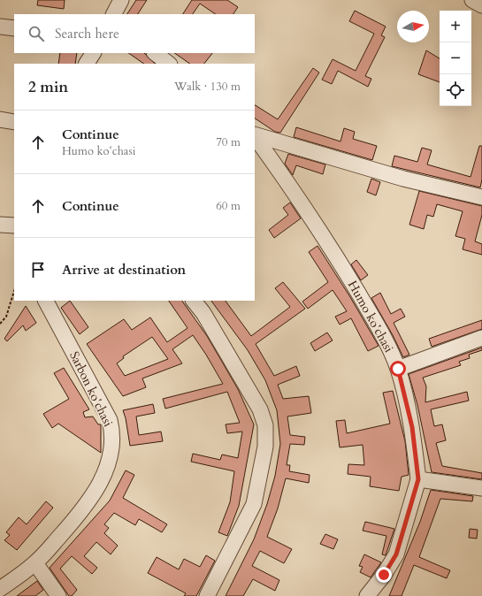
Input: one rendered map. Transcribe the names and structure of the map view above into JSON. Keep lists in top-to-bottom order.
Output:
{
  "streets": {
    "street": ["Humo koʻchasi", "Sarbon koʻchasi"]
  },
  "north": "right",
  "page": {
    "map_buttons": ["+", "−"],
    "search": "Search here",
    "heading": ["2 min", "Walk · 130 m"],
    "list": [
      ["Continue", "Humo koʻchasi", "70 m"],
      ["Continue", "60 m"],
      "Arrive at destination"
    ]
  }
}
